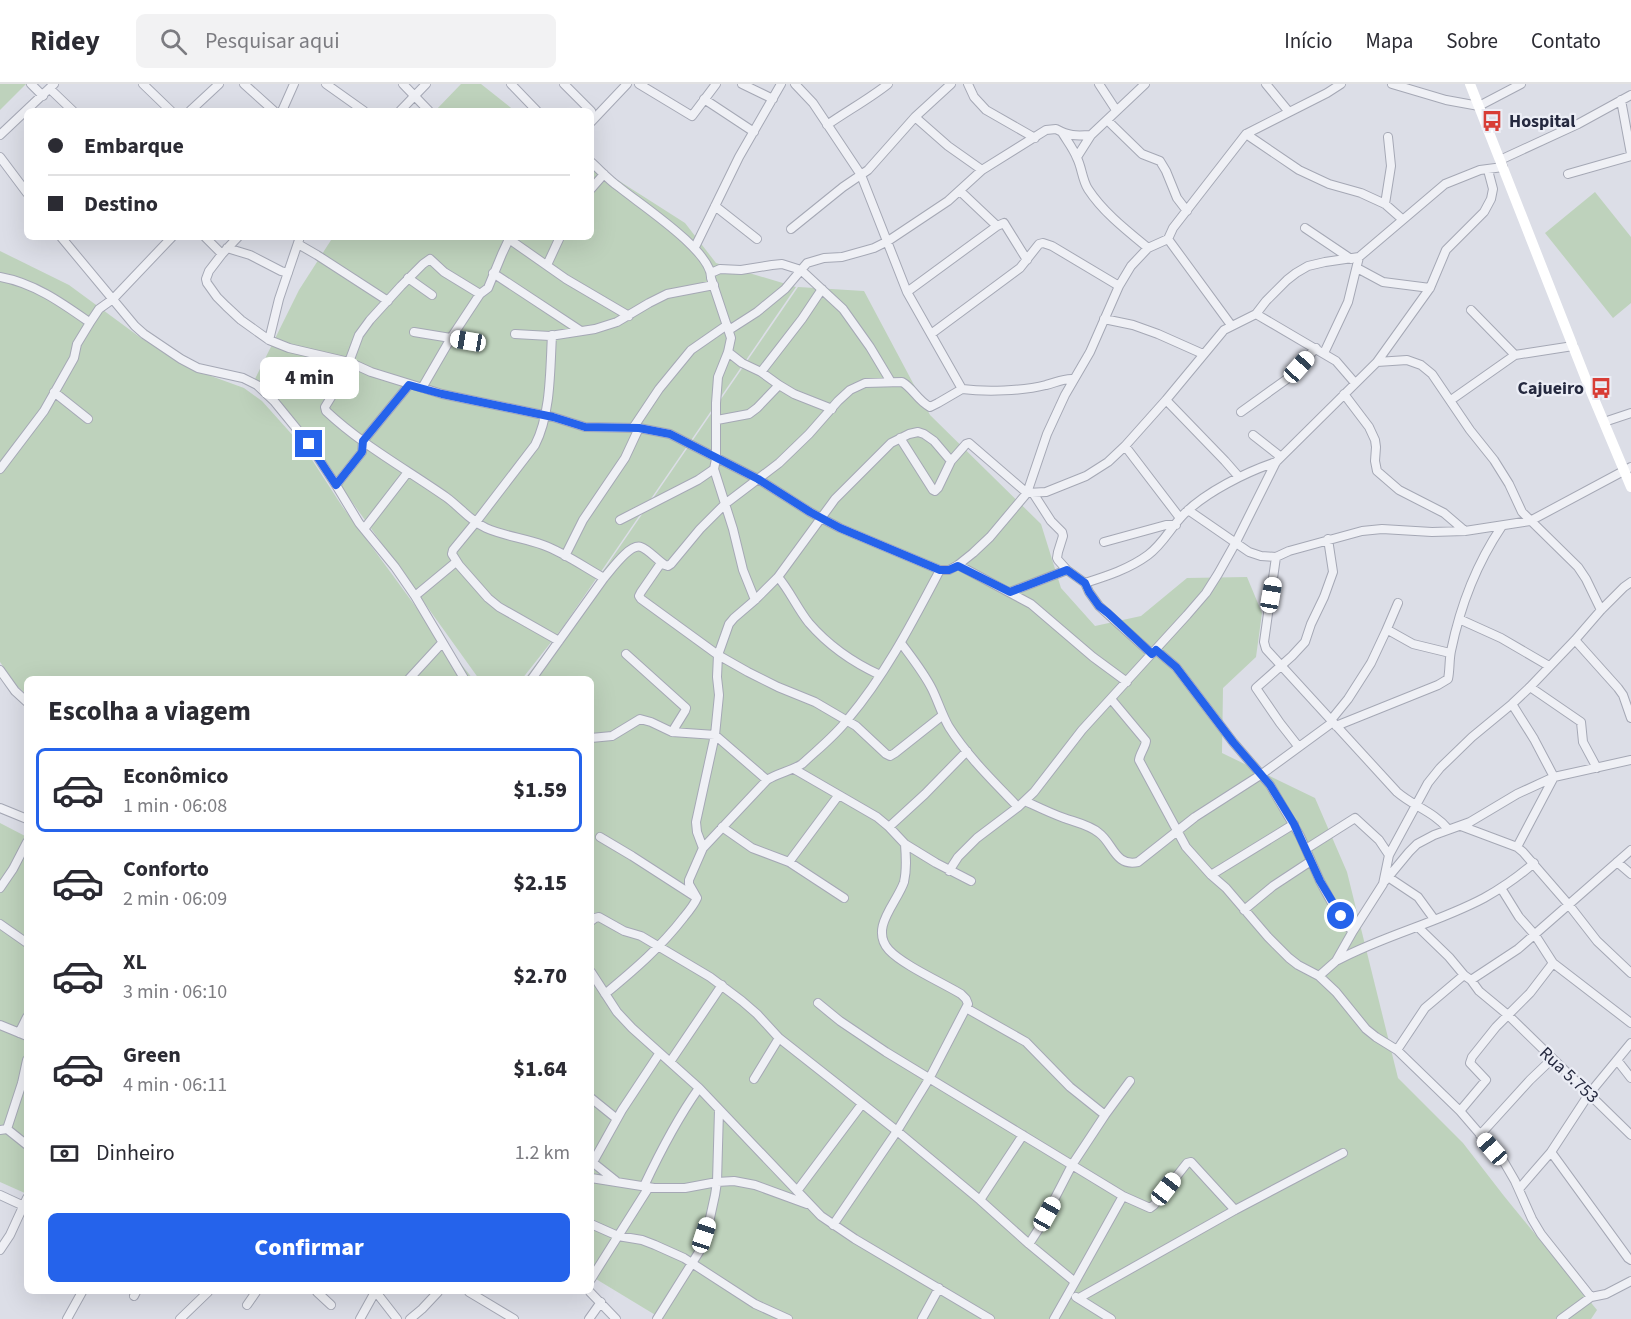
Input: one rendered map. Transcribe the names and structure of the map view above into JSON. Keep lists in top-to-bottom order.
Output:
{
  "streets": {
    "street": ["Rua 5.753"]
  },
  "places": {
    "bus stop": ["Hospital", "Cajueiro"]
  },
  "page": {
    "header": "Ridey",
    "search": "Pesquisar aqui",
    "nav": [
      "Início",
      "Mapa",
      "Sobre",
      "Contato"
    ],
    "banner": ["Embarque", "Destino"],
    "bubble": "4 min",
    "heading": "Escolha a viagem",
    "list": [
      {
        "name": "Econômico",
        "note": "1 min · 06:08",
        "value": "$1.59"
      },
      {
        "name": "Conforto",
        "note": "2 min · 06:09",
        "value": "$2.15"
      },
      {
        "name": "XL",
        "note": "3 min · 06:10",
        "value": "$2.70"
      },
      {
        "name": "Green",
        "note": "4 min · 06:11",
        "value": "$1.64"
      }
    ],
    "pay": ["Dinheiro", "1.2 km"],
    "buttons": "Confirmar"
  }
}
